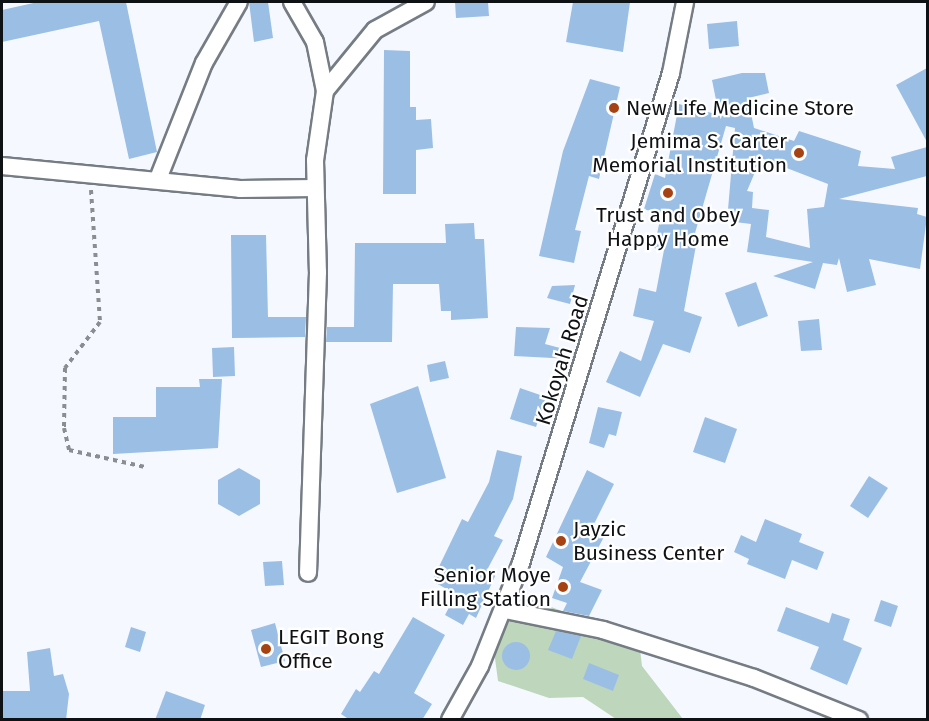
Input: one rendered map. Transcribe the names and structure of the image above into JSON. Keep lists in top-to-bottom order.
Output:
{
  "streets": {
    "street": ["Kokoyah Road"]
  },
  "places": [
    "New Life Medicine Store",
    "Jemima S. Carter Memorial Institution",
    "Trust and Obey Happy Home",
    "Jayzic Business Center",
    "Senior Moye Filling Station",
    "LEGIT Bong Office"
  ]
}
